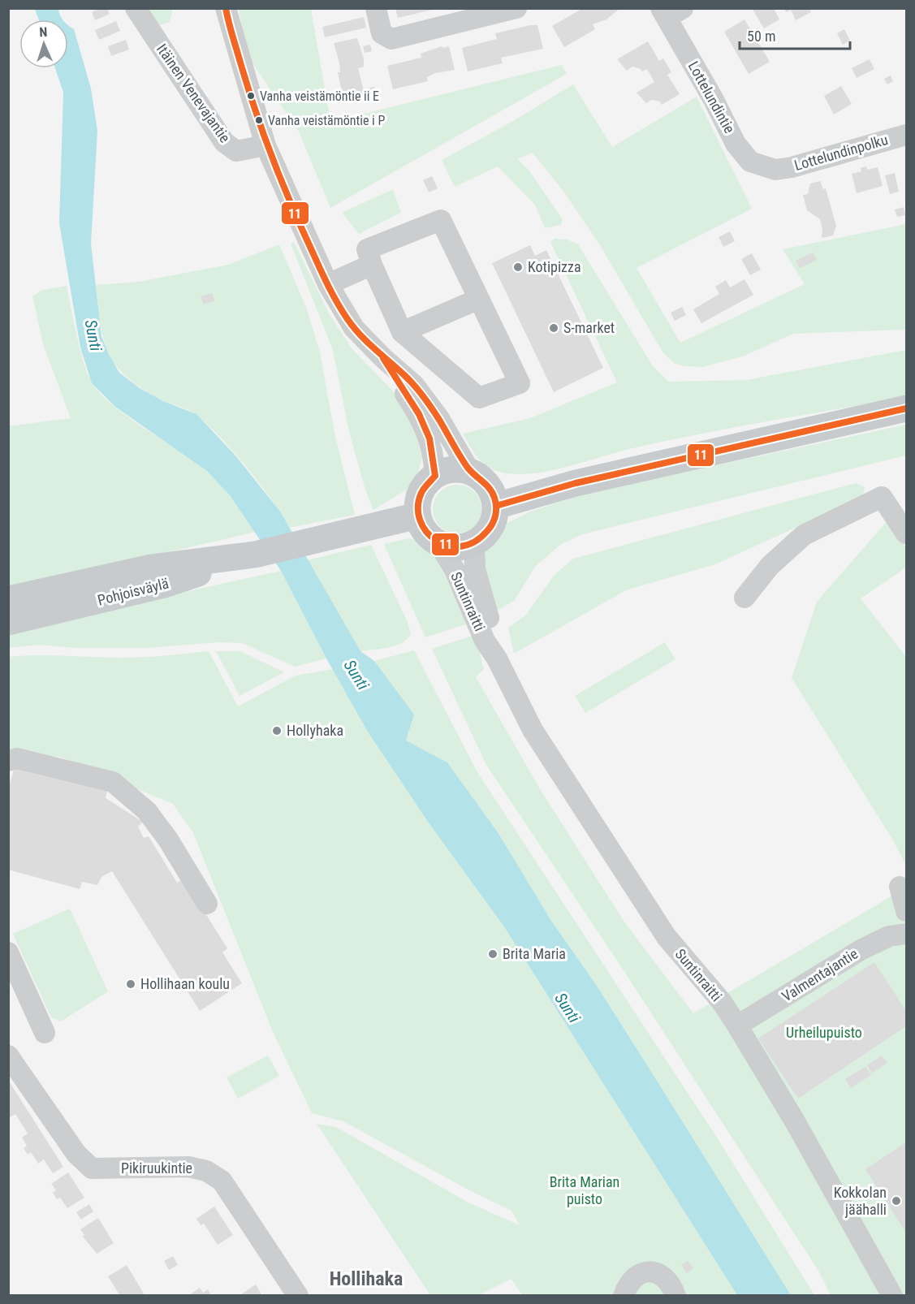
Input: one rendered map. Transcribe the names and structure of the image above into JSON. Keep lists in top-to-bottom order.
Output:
{
  "streets": {
    "main road": ["Pohjoisväylä"],
    "street": [
      "Itäinen Venevajantie",
      "Lottelundintie",
      "Lottelundinpolku",
      "Suntinraitti",
      "Valmentajantie",
      "Pikiruukintie"
    ]
  },
  "crossings": [
    ["Lottelundintie", "Lottelundinpolku"],
    ["Pohjoisväylä", "Suntinraitti"],
    ["Suntinraitti", "Valmentajantie"]
  ],
  "districts": ["Hollihaka"],
  "water": ["Sunti"],
  "parks": ["Urheilupuisto", "Brita Marian puisto"],
  "places": [
    "Vanha veistämöntie ii E",
    "Vanha veistämöntie i P",
    "Kotipizza",
    "S-market",
    "Hollyhaka",
    "Brita Maria",
    "Hollihaan koulu",
    "Kokkolan jäähalli"
  ],
  "lines": ["transit line 11"],
  "scale_bar": "50 m",
  "north": "top"
}
